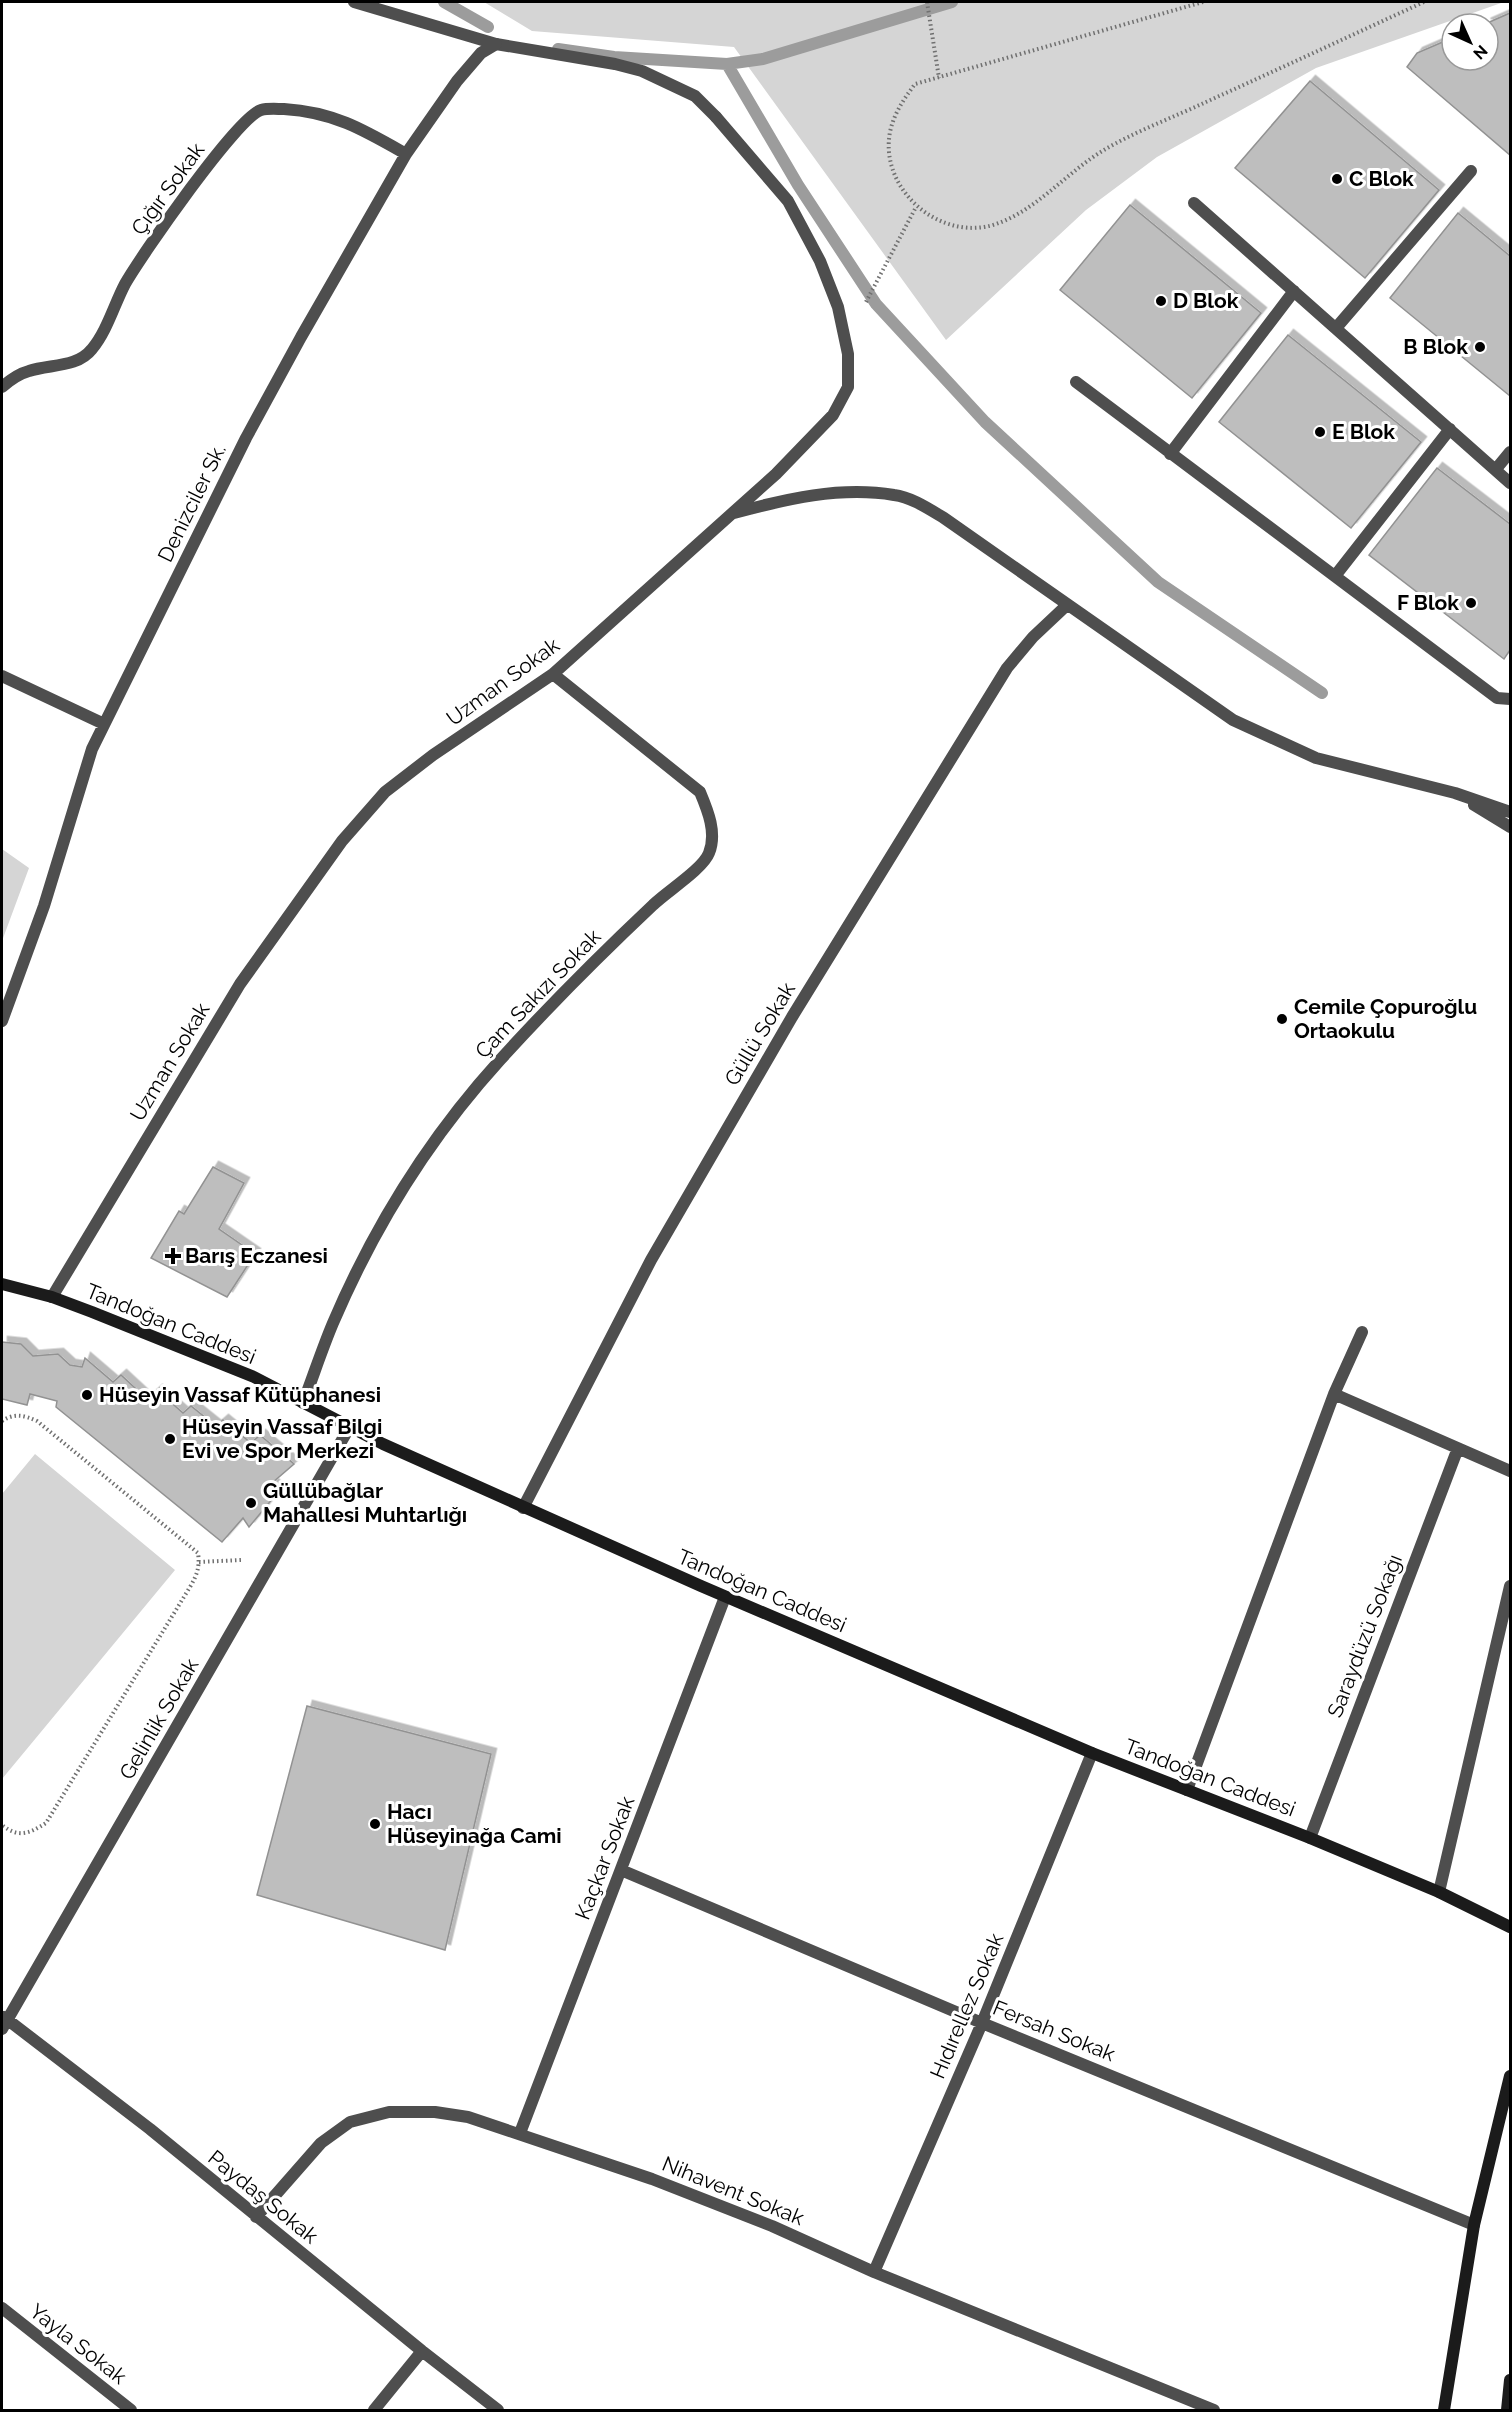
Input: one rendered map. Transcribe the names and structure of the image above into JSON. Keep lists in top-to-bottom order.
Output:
{
  "streets": {
    "street": [
      "Çığır Sokak",
      "Denizciler Sk.",
      "Uzman Sokak",
      "Çam Sakızı Sokak",
      "Güllü Sokak",
      "Tandoğan Caddesi",
      "Saraydüzü Sokağı",
      "Gelinlik Sokak",
      "Kaçkar Sokak",
      "Hıdırellez Sokak",
      "Fersah Sokak",
      "Nihavent Sokak",
      "Paydaş Sokak",
      "Yayla Sokak"
    ]
  },
  "crossings": [
    ["Çığır Sokak", "Denizciler Sk."],
    ["Denizciler Sk.", "Uzman Sokak"],
    ["Uzman Sokak", "Çam Sakızı Sokak"],
    ["Uzman Sokak", "Tandoğan Caddesi"],
    ["Çam Sakızı Sokak", "Tandoğan Caddesi"],
    ["Güllü Sokak", "Tandoğan Caddesi"],
    ["Tandoğan Caddesi", "Saraydüzü Sokağı"],
    ["Tandoğan Caddesi", "Gelinlik Sokak"],
    ["Tandoğan Caddesi", "Kaçkar Sokak"],
    ["Tandoğan Caddesi", "Hıdırellez Sokak"],
    ["Gelinlik Sokak", "Paydaş Sokak"],
    ["Kaçkar Sokak", "Fersah Sokak"],
    ["Kaçkar Sokak", "Nihavent Sokak"],
    ["Hıdırellez Sokak", "Fersah Sokak"],
    ["Hıdırellez Sokak", "Nihavent Sokak"],
    ["Nihavent Sokak", "Paydaş Sokak"]
  ],
  "places": {
    "other": [
      "C Blok",
      "D Blok",
      "B Blok",
      "E Blok",
      "F Blok",
      "Cemile Çopuroğlu Ortaokulu",
      "Hüseyin Vassaf Kütüphanesi",
      "Hüseyin Vassaf Bilgi Evi ve Spor Merkezi",
      "Güllübağlar Mahallesi Muhtarlığı",
      "Hacı Hüseyinağa Cami"
    ],
    "health": ["Barış Eczanesi"]
  },
  "north": "bottom right"
}
